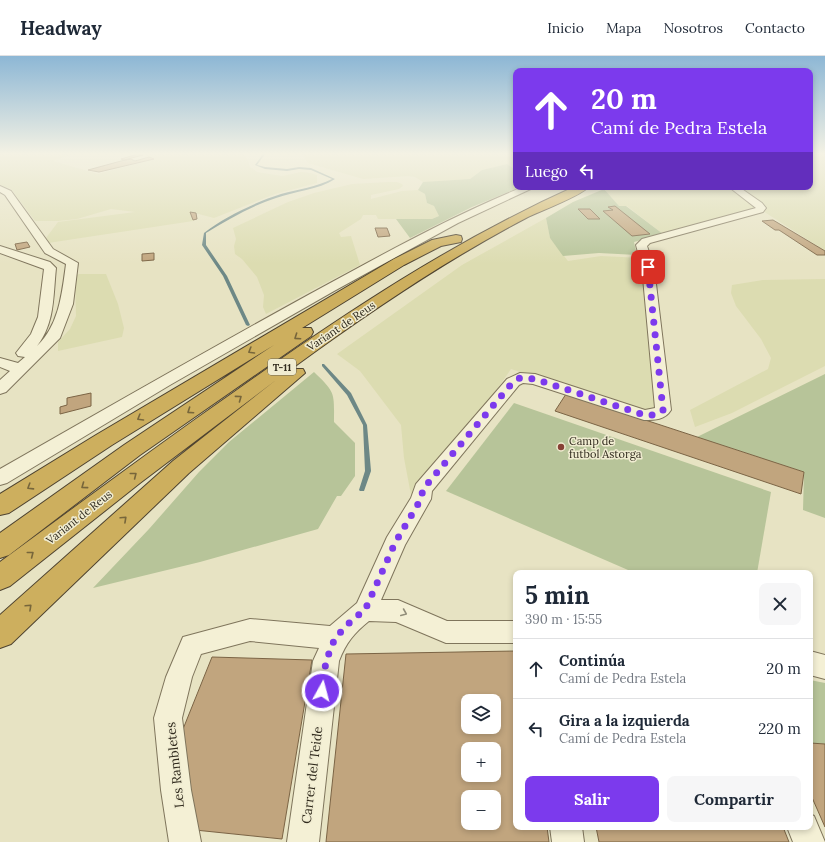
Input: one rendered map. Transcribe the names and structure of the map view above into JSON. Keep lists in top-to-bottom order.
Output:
{
  "streets": {
    "highway": ["Variant de Reus", "T-11"],
    "street": ["Les Rambletes", "Carrer del Teide"]
  },
  "crossings": [
    ["Les Rambletes", "Carrer del Teide"]
  ],
  "places": ["Camp de futbol Astorga"],
  "page": {
    "header": "Headway",
    "nav": [
      "Inicio",
      "Mapa",
      "Nosotros",
      "Contacto"
    ],
    "turn": ["20 m", "Camí de Pedra Estela"],
    "then": "Luego",
    "heading": ["5 min", "390 m · 15:55"],
    "list": [
      {
        "name": "Continúa",
        "note": "Camí de Pedra Estela",
        "value": "20 m"
      },
      {
        "name": "Gira a la izquierda",
        "note": "Camí de Pedra Estela",
        "value": "220 m"
      }
    ],
    "map_buttons": ["+", "−"],
    "buttons": ["Salir", "Compartir"]
  }
}
